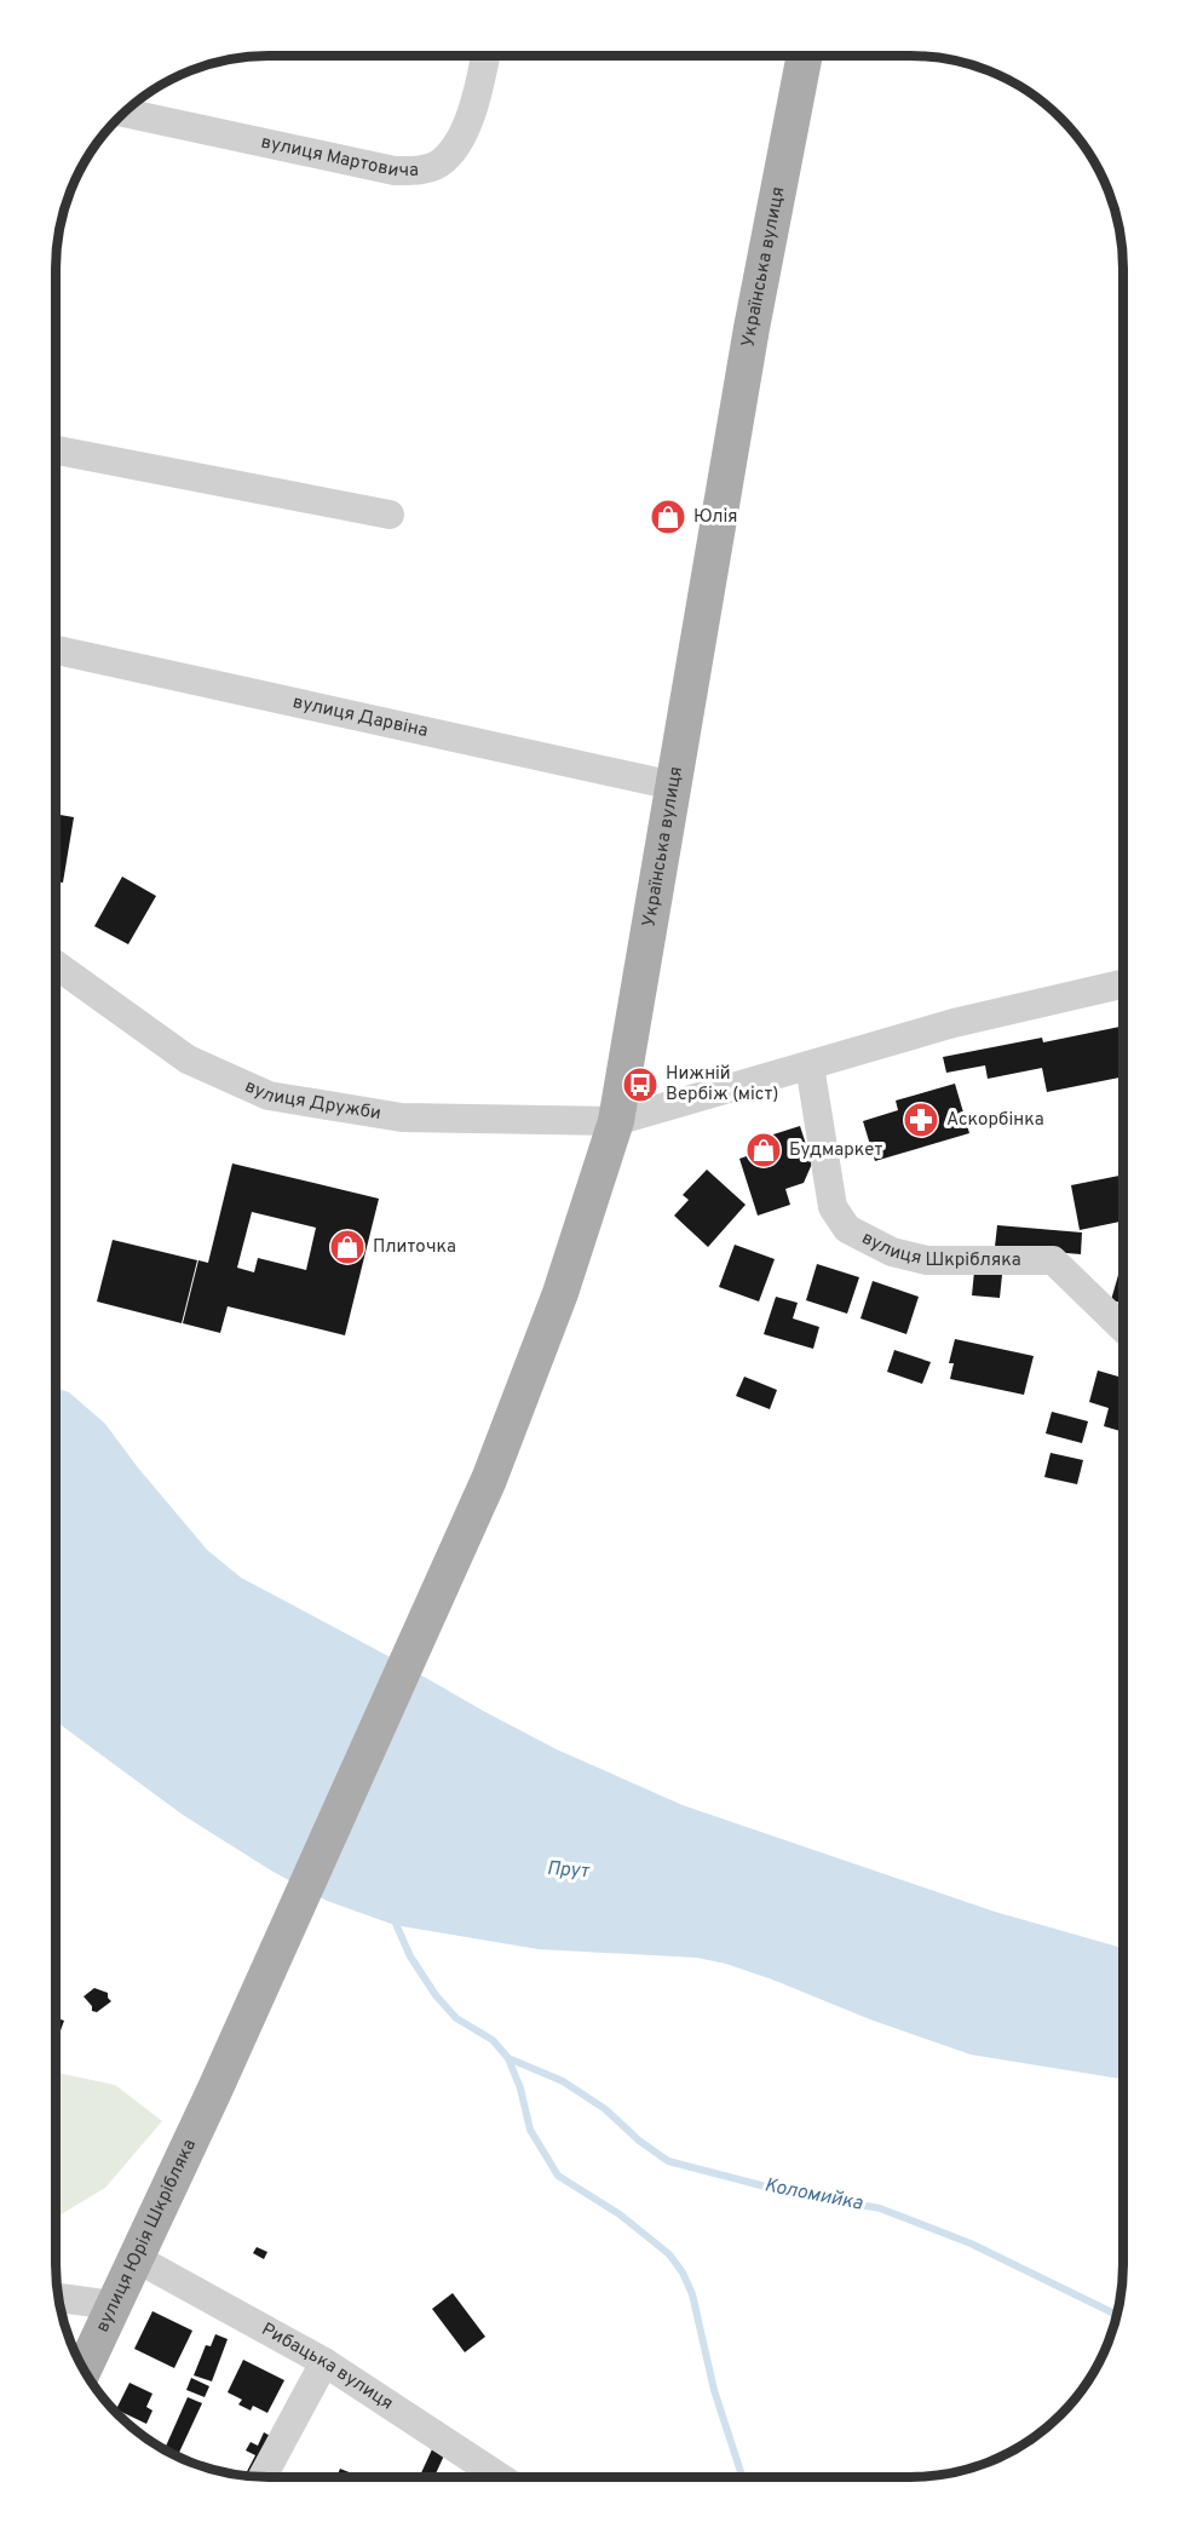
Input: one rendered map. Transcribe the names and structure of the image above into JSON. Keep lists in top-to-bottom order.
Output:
{
  "streets": {
    "main road": ["Українська вулиця", "вулиця Юрія Шкрібляка"],
    "street": [
      "вулиця Мартовича",
      "вулиця Дарвіна",
      "вулиця Дружби",
      "вулиця Шкрібляка",
      "Рибацька вулиця"
    ]
  },
  "crossings": [
    ["Українська вулиця", "вулиця Дарвіна"],
    ["Українська вулиця", "вулиця Дружби"],
    ["Українська вулиця", "вулиця Юрія Шкрібляка"],
    ["вулиця Юрія Шкрібляка", "Рибацька вулиця"]
  ],
  "water": ["Прут", "Коломийка"],
  "places": {
    "shop": ["Юлія", "Будмаркет", "Плиточка"],
    "bus stop": ["Нижній Вербіж (міст)"],
    "pharmacy": ["Аскорбінка"]
  }
}
